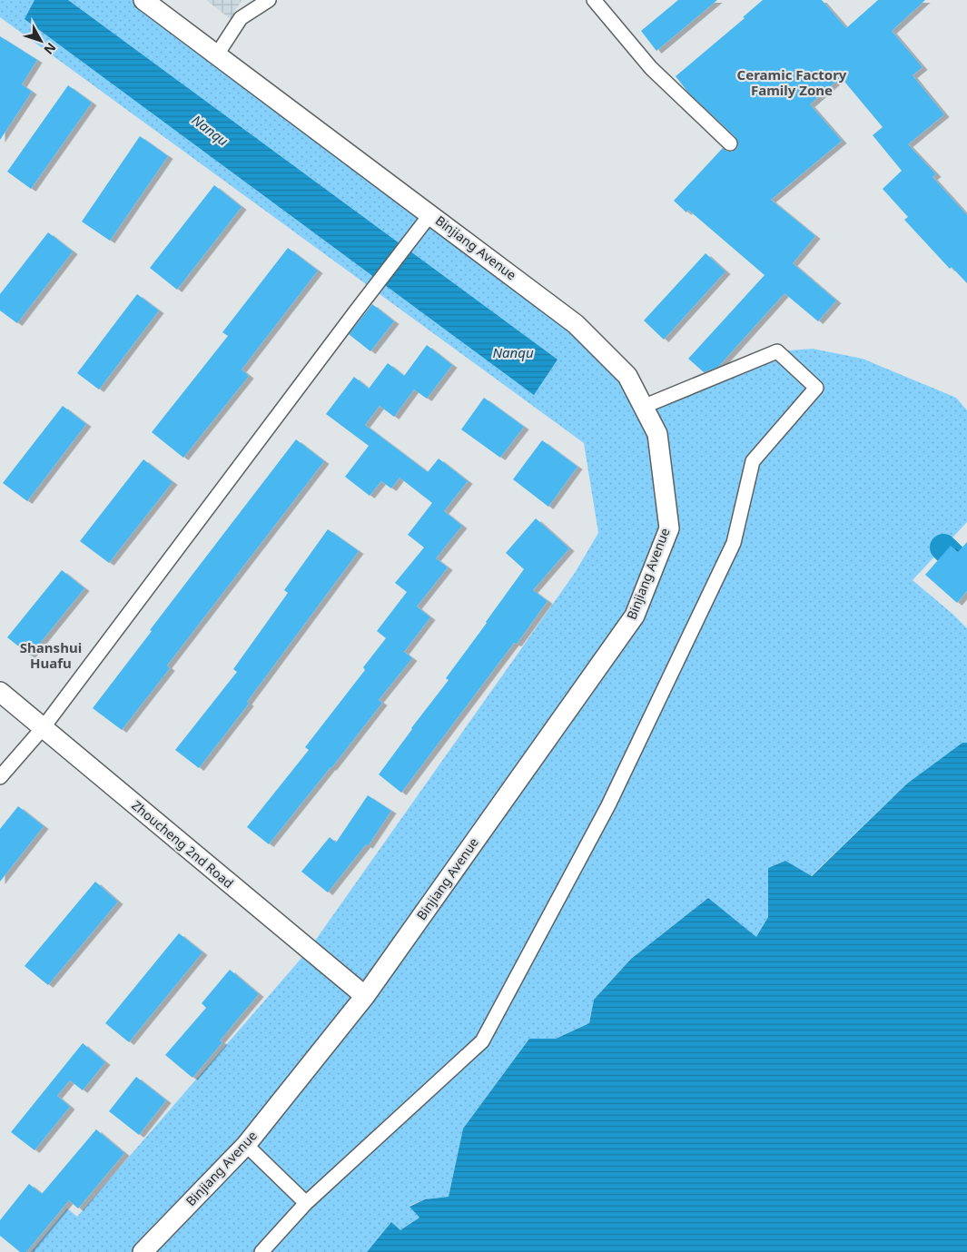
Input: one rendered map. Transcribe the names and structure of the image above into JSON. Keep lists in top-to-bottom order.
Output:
{
  "streets": {
    "street": ["Binjiang Avenue", "Zhoucheng 2nd Road"]
  },
  "crossings": [
    ["Binjiang Avenue", "Zhoucheng 2nd Road"]
  ],
  "districts": ["Ceramic Factory Family Zone", "Shanshui Huafu"],
  "water": ["Nanqu"],
  "north": "bottom right"
}
